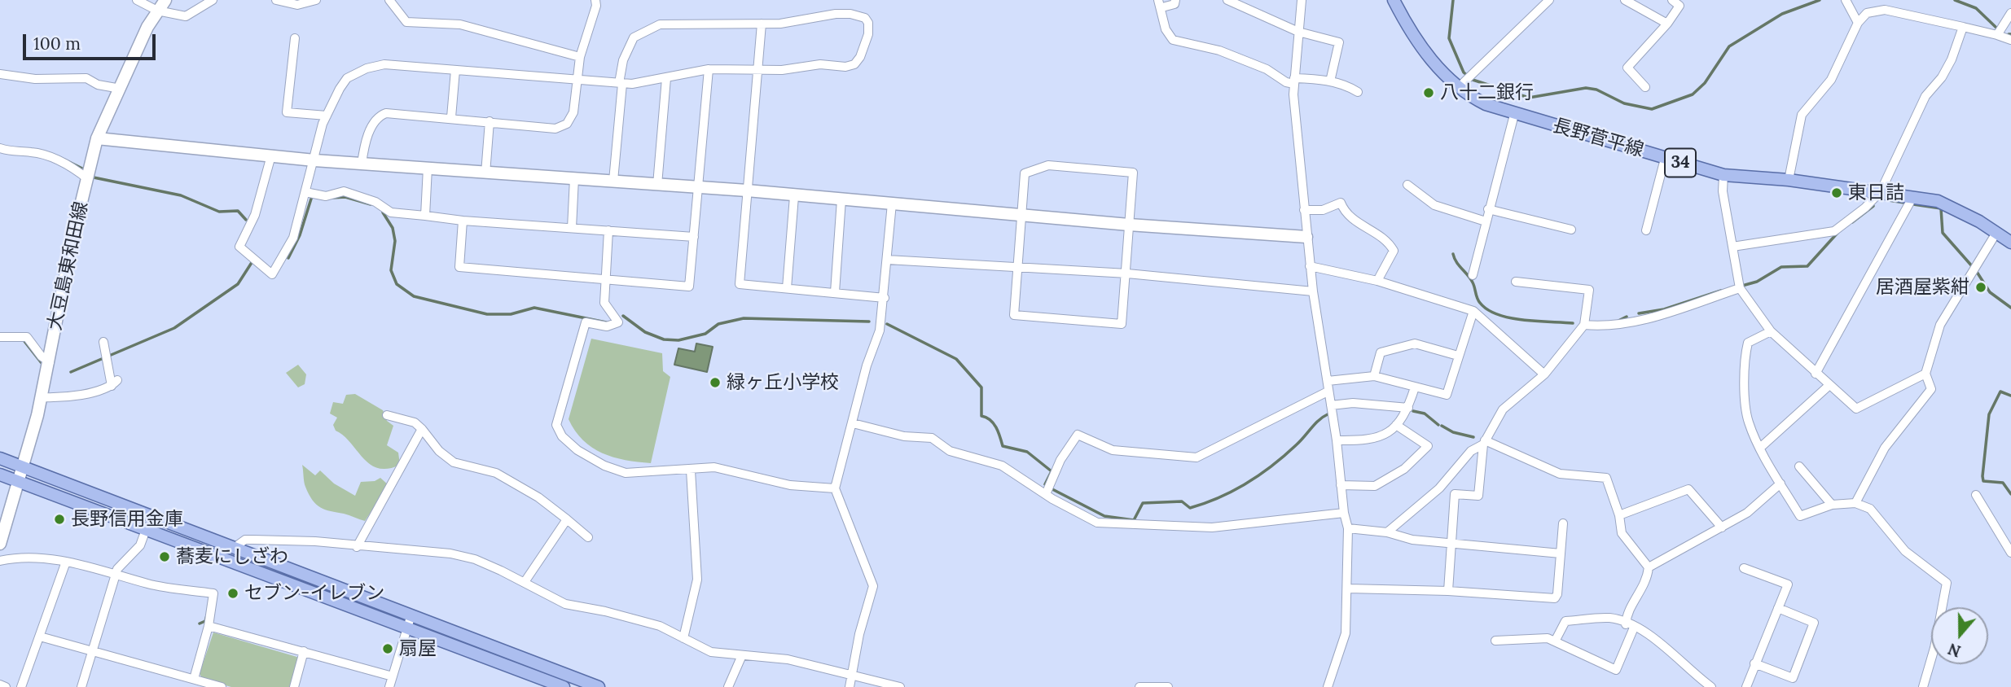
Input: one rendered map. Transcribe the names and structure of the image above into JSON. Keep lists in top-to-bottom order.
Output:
{
  "streets": {
    "main road": ["長野菅平線", "34"],
    "street": ["大豆島東和田線"]
  },
  "places": [
    "八十二銀行",
    "東日詰",
    "居酒屋紫紺",
    "緑ヶ丘小学校",
    "長野信用金庫",
    "蕎麦にしざわ",
    "セブン-イレブン",
    "扇屋"
  ],
  "scale_bar": "100 m",
  "north": "bottom"
}
